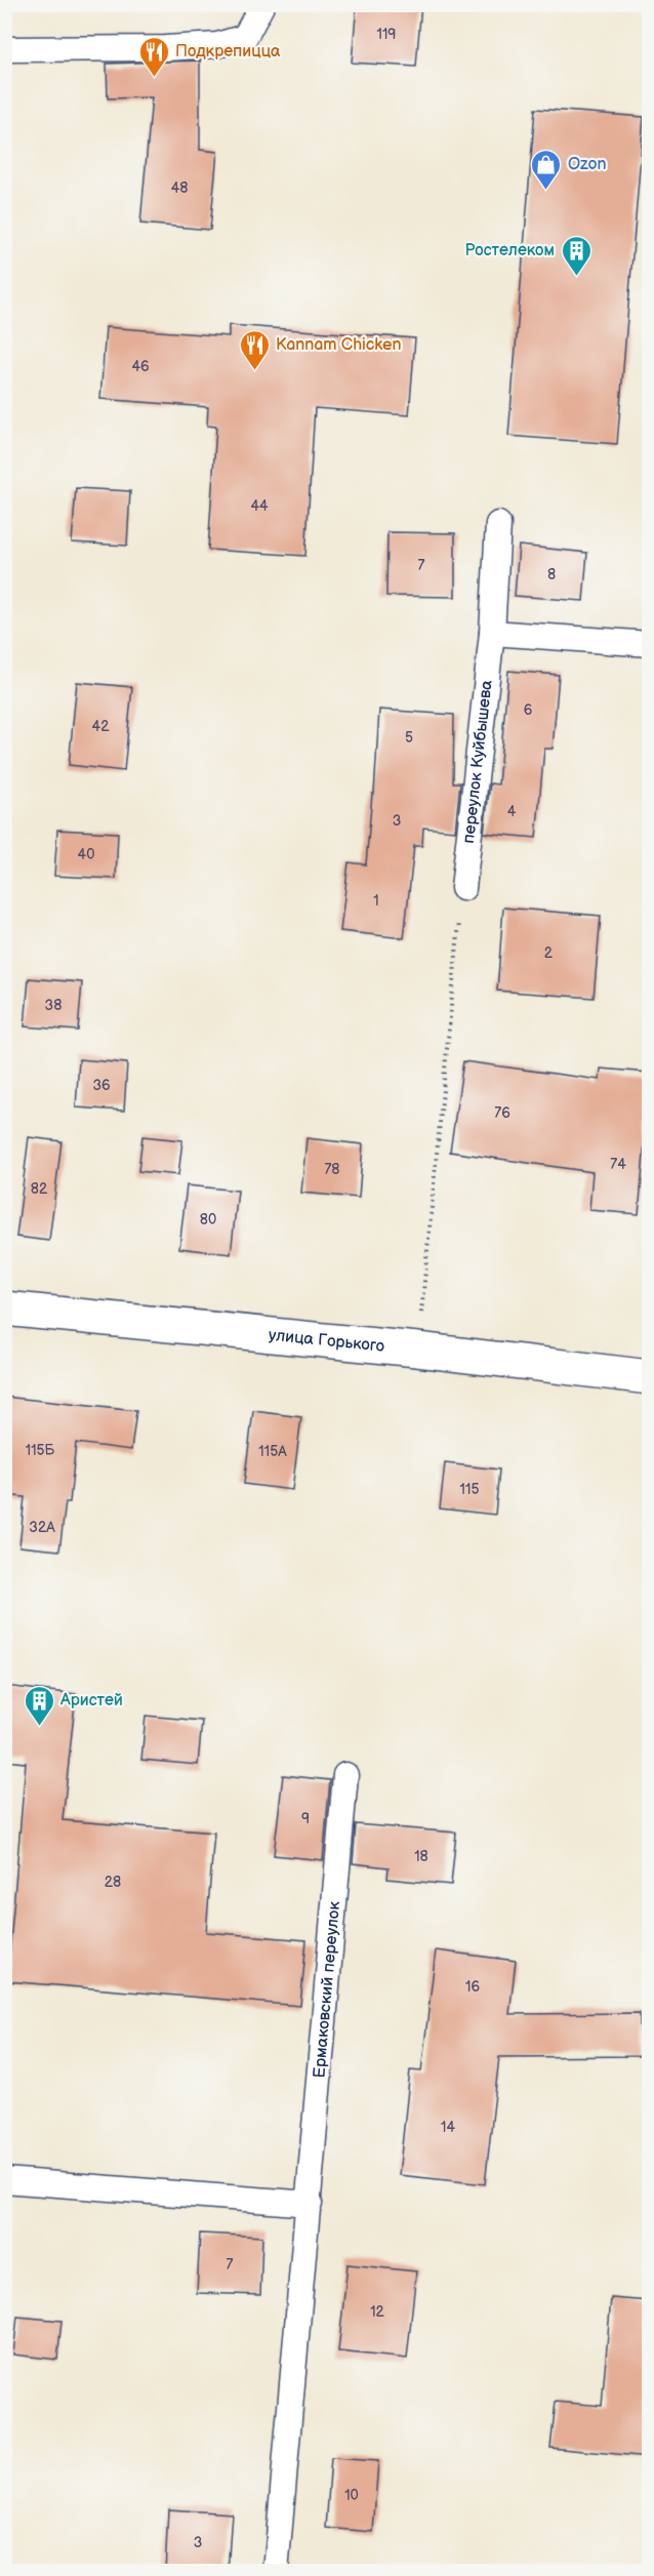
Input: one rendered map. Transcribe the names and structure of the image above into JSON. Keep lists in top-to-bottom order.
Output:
{
  "streets": {
    "main road": ["улица Горького"],
    "lane": ["переулок Куйбышева", "Ермаковский переулок"]
  },
  "places": {
    "restaurant": ["Подкрепицца", "Kannam Chicken"],
    "shop": ["Ozon"],
    "building": ["Ростелеком", "Аристей"]
  },
  "house_numbers": [
    "119",
    "48",
    "46",
    "44",
    "7",
    "8",
    "6",
    "42",
    "5",
    "4",
    "3",
    "40",
    "1",
    "2",
    "38",
    "36",
    "76",
    "74",
    "78",
    "82",
    "80",
    "115Б",
    "115А",
    "115",
    "32А",
    "9",
    "18",
    "28",
    "16",
    "14",
    "7",
    "12",
    "10",
    "3"
  ]
}
